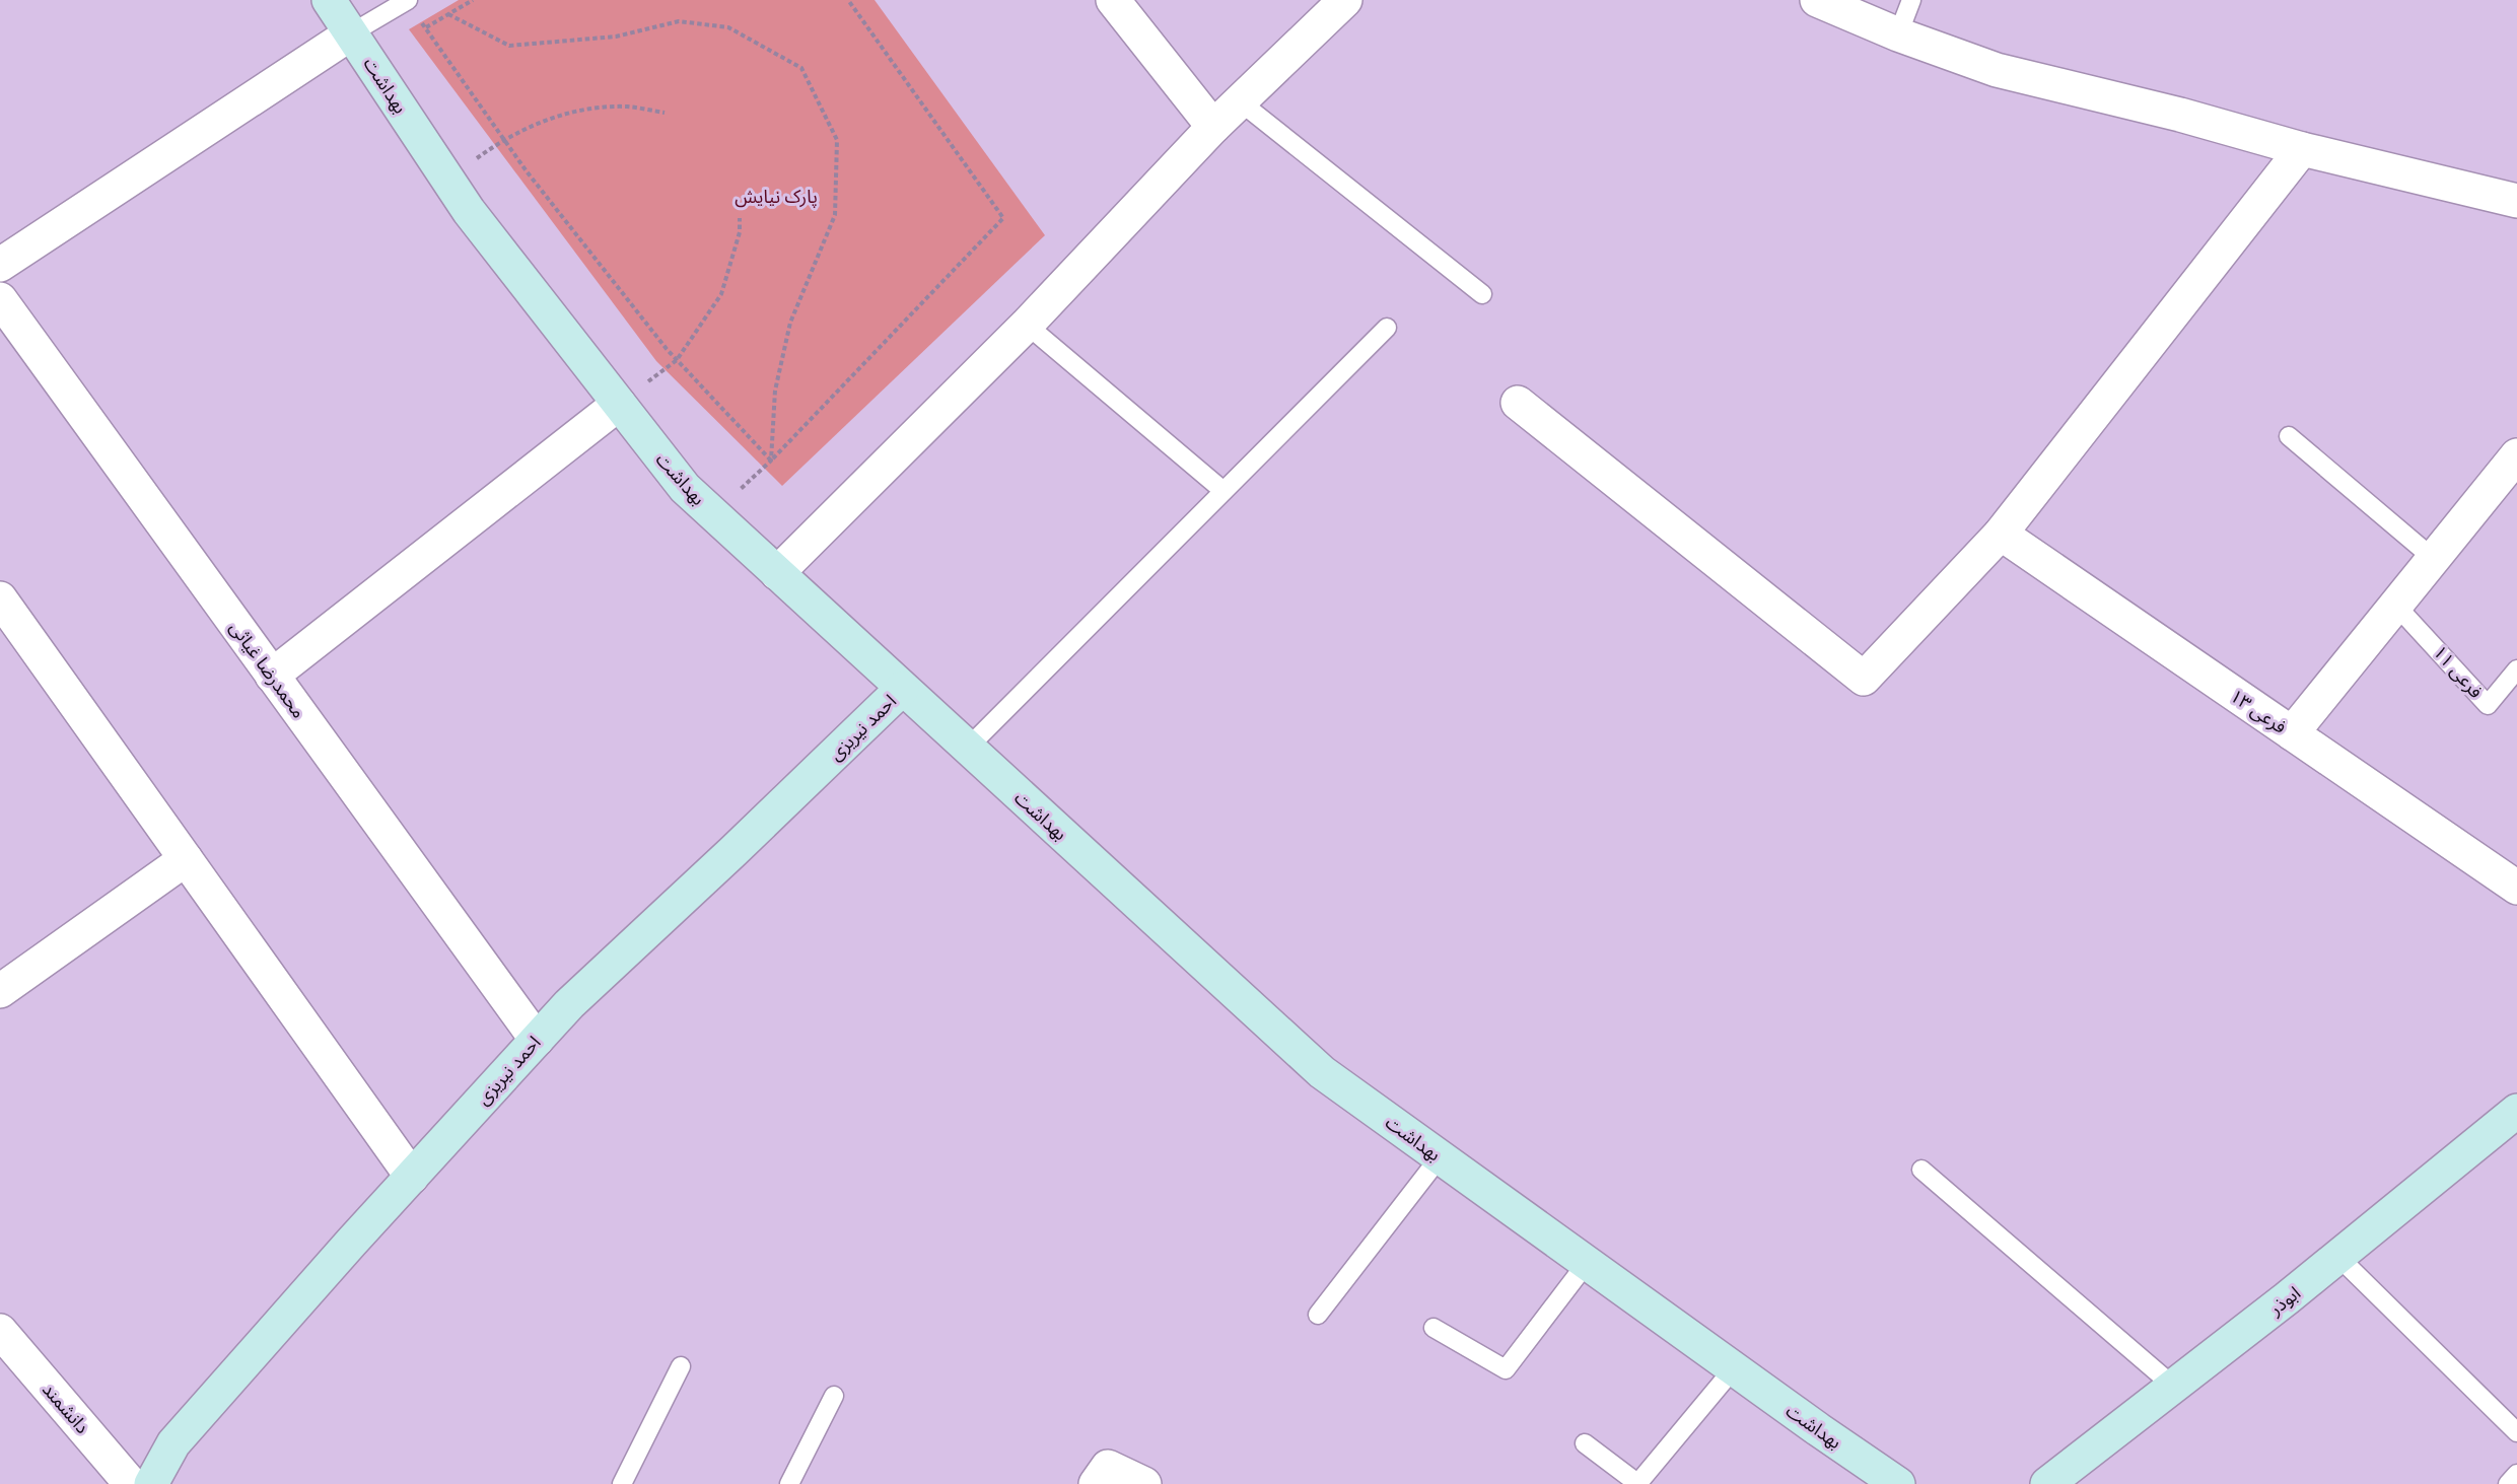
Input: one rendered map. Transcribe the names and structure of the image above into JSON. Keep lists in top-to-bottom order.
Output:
{
  "streets": {
    "street": [
      "بهداشت",
      "محمدرضا غیاثی",
      "فرعی ۱۳",
      "احمد نیریزی",
      "ابوذر",
      "دانشمند"
    ],
    "lane": ["فرعی ۱۱"]
  },
  "crossings": [
    ["بهداشت", "احمد نیریزی"],
    ["محمدرضا غیاثی", "احمد نیریزی"]
  ],
  "parks": ["پارک نیایش"]
}
